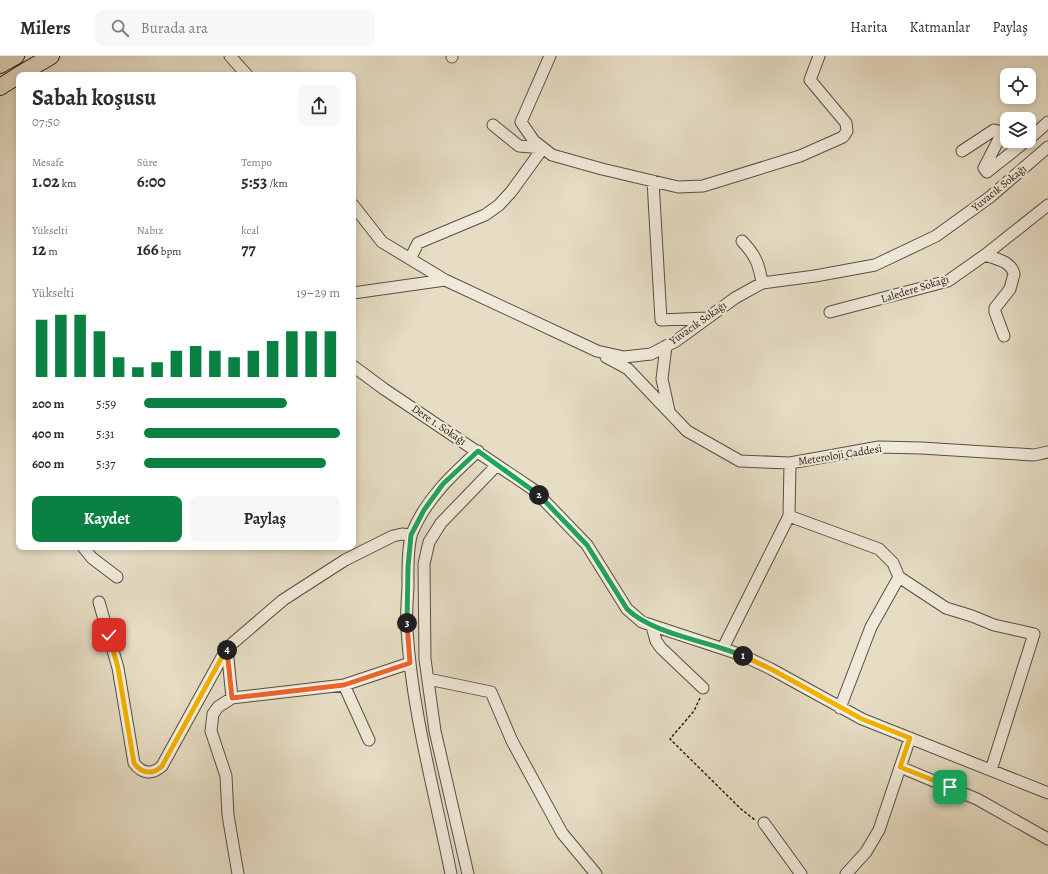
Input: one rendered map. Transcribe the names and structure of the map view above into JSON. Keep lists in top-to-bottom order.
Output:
{
  "streets": {
    "street": [
      "Yuvacık Sokağı",
      "Laledere Sokağı",
      "Dere 1. Sokağı",
      "Meteroloji Caddesi"
    ]
  },
  "page": {
    "header": "Milers",
    "search": "Burada ara",
    "nav": ["Harita", "Katmanlar", "Paylaş"],
    "heading": ["Sabah koşusu", "07:50"],
    "stats": [
      ["Mesafe", "1.02 km"],
      ["Süre", "6:00"],
      ["Tempo", "5:53 /km"],
      ["Yükselti", "12 m"],
      ["Nabız", "166 bpm"],
      ["kcal", "77"]
    ],
    "chart": ["Yükselti", "19–29 m"],
    "list": [
      {
        "name": "200 m",
        "note": "5:59"
      },
      {
        "name": "400 m",
        "note": "5:31"
      },
      {
        "name": "600 m",
        "note": "5:37"
      }
    ],
    "pins": [
      "2",
      "3",
      "4",
      "1"
    ],
    "buttons": ["Kaydet", "Paylaş"]
  }
}
